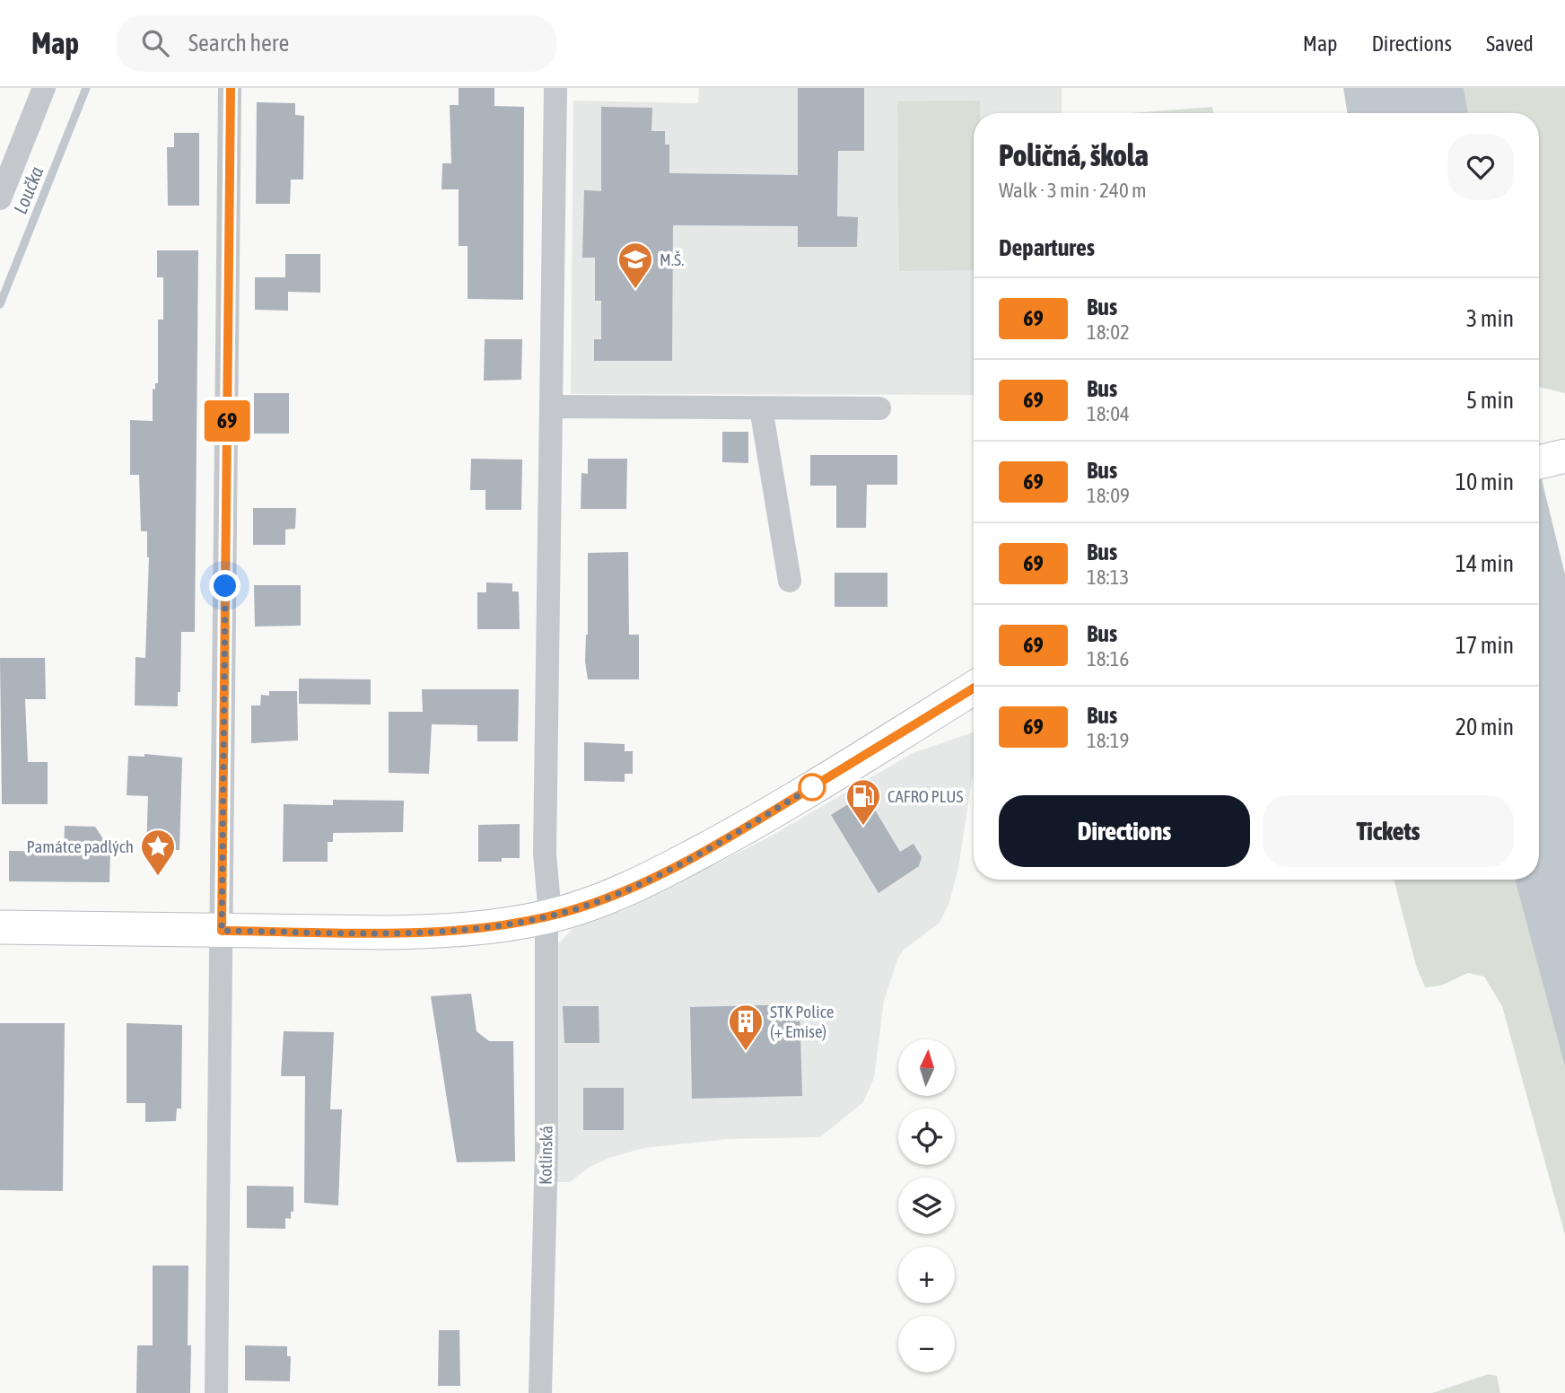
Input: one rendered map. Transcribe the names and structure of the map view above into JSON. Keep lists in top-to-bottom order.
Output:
{
  "streets": {
    "street": ["Kotlinská"]
  },
  "water": ["Loučka"],
  "places": {
    "school or university": ["M.Š."],
    "fuel station": ["CAFRO PLUS"],
    "place": ["Památce padlých"],
    "building": ["STK Police (+ Emise)"]
  },
  "lines": ["bus line 69"],
  "north": "top",
  "page": {
    "header": "Map",
    "search": "Search here",
    "nav": ["Map", "Directions", "Saved"],
    "on_map": "69",
    "heading": [
      ["Poličná, škola", "Walk · 3 min · 240 m"],
      "Departures"
    ],
    "list": [
      {
        "mark": "69",
        "name": "Bus",
        "note": "18:02",
        "value": "3 min"
      },
      {
        "mark": "69",
        "name": "Bus",
        "note": "18:04",
        "value": "5 min"
      },
      {
        "mark": "69",
        "name": "Bus",
        "note": "18:09",
        "value": "10 min"
      },
      {
        "mark": "69",
        "name": "Bus",
        "note": "18:13",
        "value": "14 min"
      },
      {
        "mark": "69",
        "name": "Bus",
        "note": "18:16",
        "value": "17 min"
      },
      {
        "mark": "69",
        "name": "Bus",
        "note": "18:19",
        "value": "20 min"
      }
    ],
    "buttons": ["Directions", "Tickets"],
    "map_buttons": ["+", "−"]
  }
}
